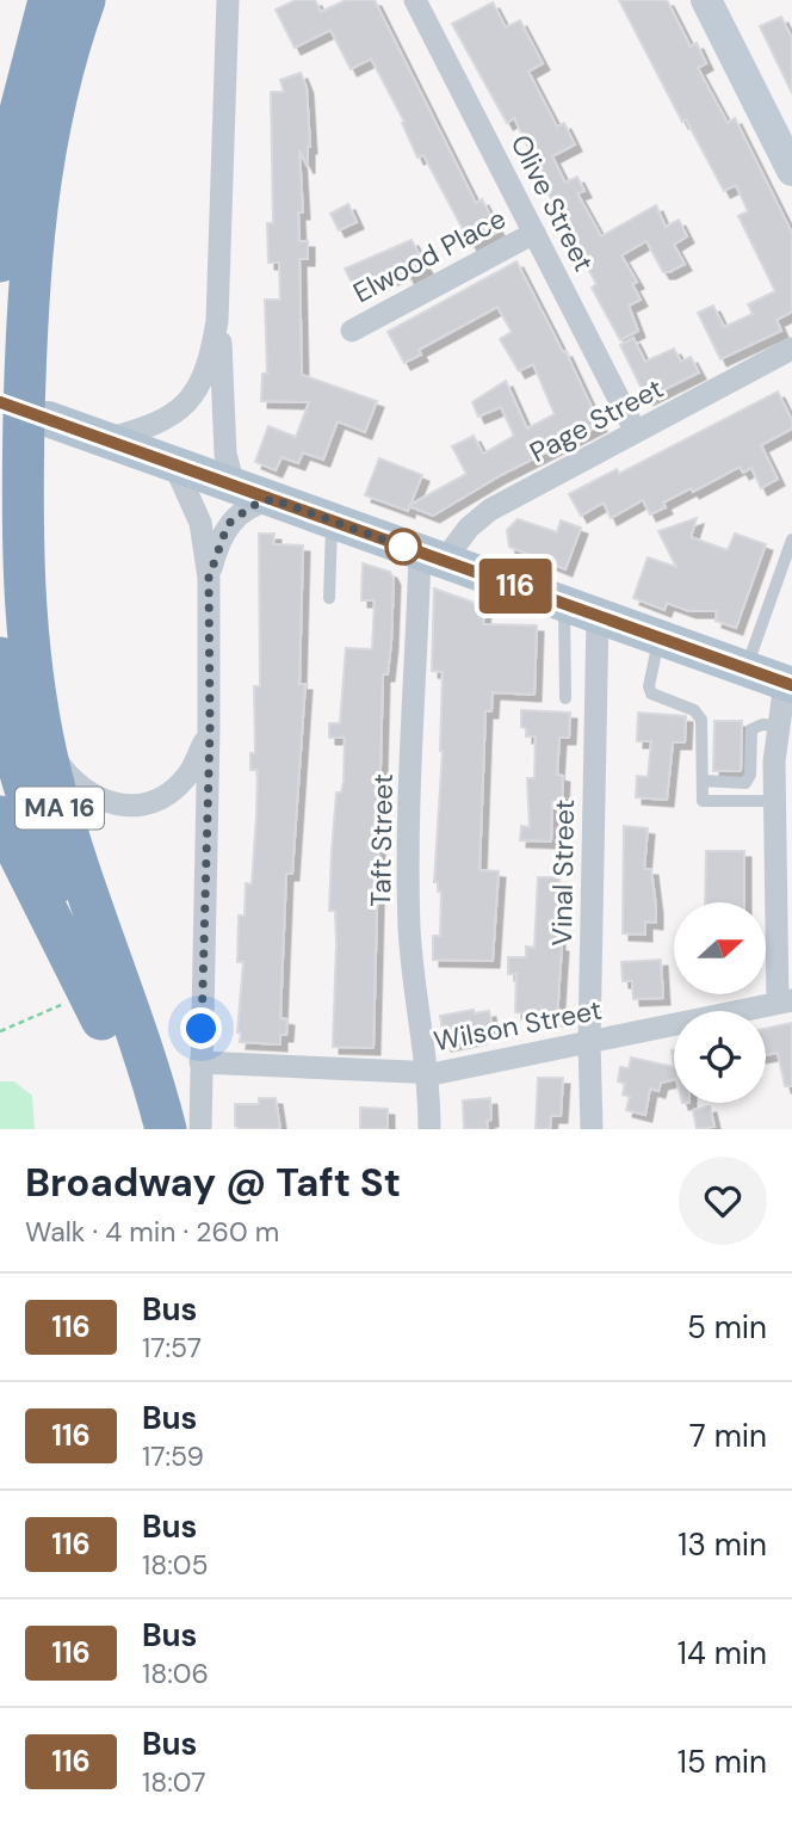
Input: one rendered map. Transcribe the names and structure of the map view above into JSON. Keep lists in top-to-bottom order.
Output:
{
  "streets": {
    "highway": ["MA 16"],
    "street": [
      "Olive Street",
      "Elwood Place",
      "Page Street",
      "Taft Street",
      "Vinal Street",
      "Wilson Street"
    ]
  },
  "crossings": [
    ["Olive Street", "Elwood Place"],
    ["Olive Street", "Page Street"],
    ["Page Street", "Taft Street"],
    ["Taft Street", "Wilson Street"],
    ["Vinal Street", "Wilson Street"]
  ],
  "lines": ["bus line 116"],
  "north": "right",
  "page": {
    "on_map": "116",
    "heading": ["Broadway @ Taft St", "Walk · 4 min · 260 m"],
    "list": [
      {
        "mark": "116",
        "name": "Bus",
        "note": "17:57",
        "value": "5 min"
      },
      {
        "mark": "116",
        "name": "Bus",
        "note": "17:59",
        "value": "7 min"
      },
      {
        "mark": "116",
        "name": "Bus",
        "note": "18:05",
        "value": "13 min"
      },
      {
        "mark": "116",
        "name": "Bus",
        "note": "18:06",
        "value": "14 min"
      },
      {
        "mark": "116",
        "name": "Bus",
        "note": "18:07",
        "value": "15 min"
      }
    ]
  }
}
